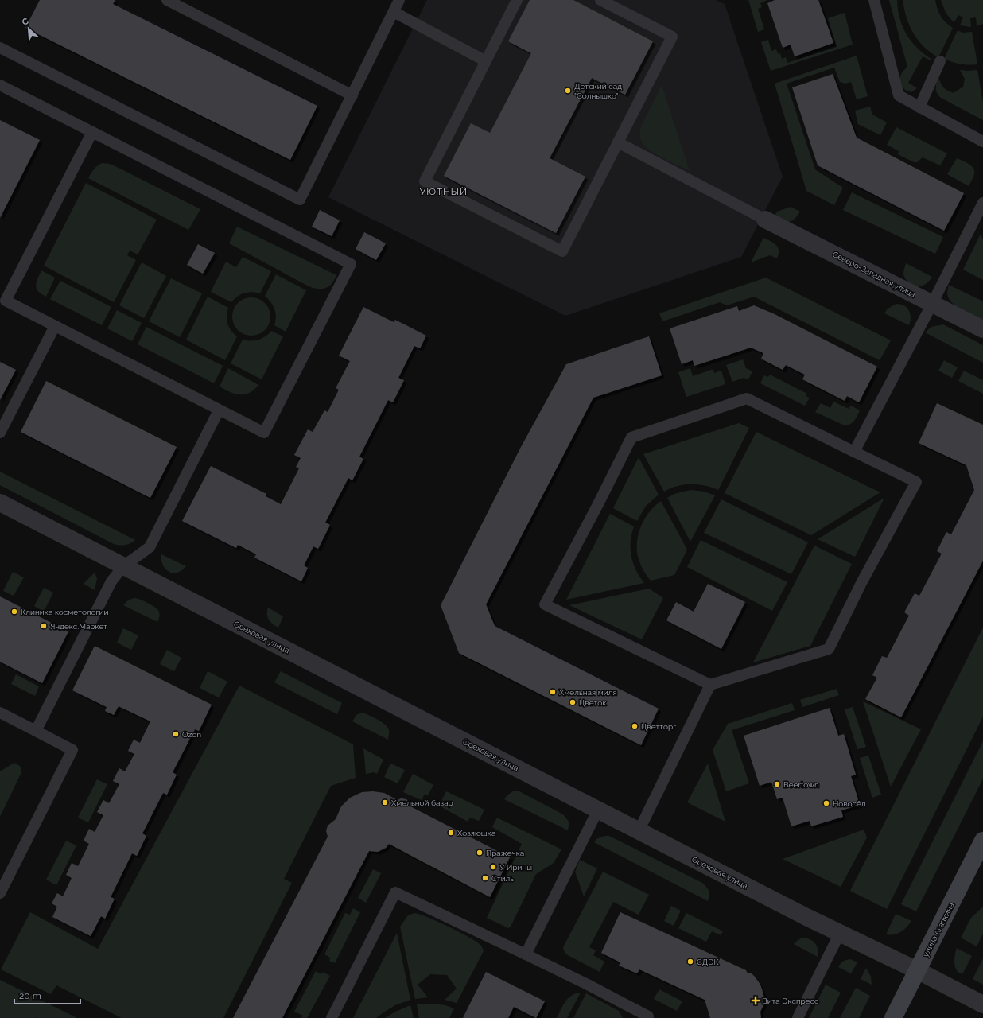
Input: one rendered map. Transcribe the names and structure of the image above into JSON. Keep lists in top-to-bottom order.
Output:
{
  "streets": {
    "main road": ["улица Агапкина"],
    "street": ["Северо-Западная улица", "Ореховая улица"]
  },
  "crossings": [
    ["Ореховая улица", "улица Агапкина"]
  ],
  "districts": ["УЮТНЫЙ"],
  "places": {
    "other": [
      "Детский сад \"Солнышко\"",
      "Клиника косметологии",
      "Яндекс.Маркет",
      "Хмельная миля",
      "Цветок",
      "Цветторг",
      "Ozon",
      "Beertown",
      "Хмельной базар",
      "Новосёл",
      "Хозяюшка",
      "Пражечка",
      "У Ирины",
      "Стиль",
      "СДЭК"
    ],
    "health": ["Вита Экспресс"]
  },
  "scale_bar": "20 m",
  "north": "top left"
}
